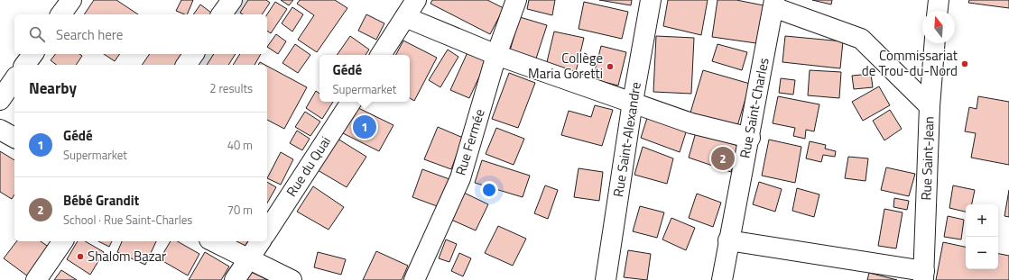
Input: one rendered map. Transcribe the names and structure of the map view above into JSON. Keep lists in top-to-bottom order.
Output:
{
  "streets": {
    "street": [
      "Rue Saint-Charles",
      "Rue Saint-Alexandre",
      "Rue Fermée",
      "Rue Saint-Jean",
      "Rue du Quai"
    ]
  },
  "places": ["Commissariat de Trou-du-Nord", "Collège Maria Goretti", "Shalom Bazar"],
  "north": "top",
  "page": {
    "search": "Search here",
    "popup": ["Gédé", "Supermarket"],
    "heading": ["Nearby", "2 results"],
    "list": [
      {
        "mark": "1",
        "name": "Gédé",
        "note": "Supermarket",
        "value": "40 m"
      },
      {
        "mark": "2",
        "name": "Bébé Grandit",
        "note": "School · Rue Saint-Charles",
        "value": "70 m"
      }
    ],
    "pins": ["1", "2"],
    "map_buttons": ["+", "−"]
  }
}
